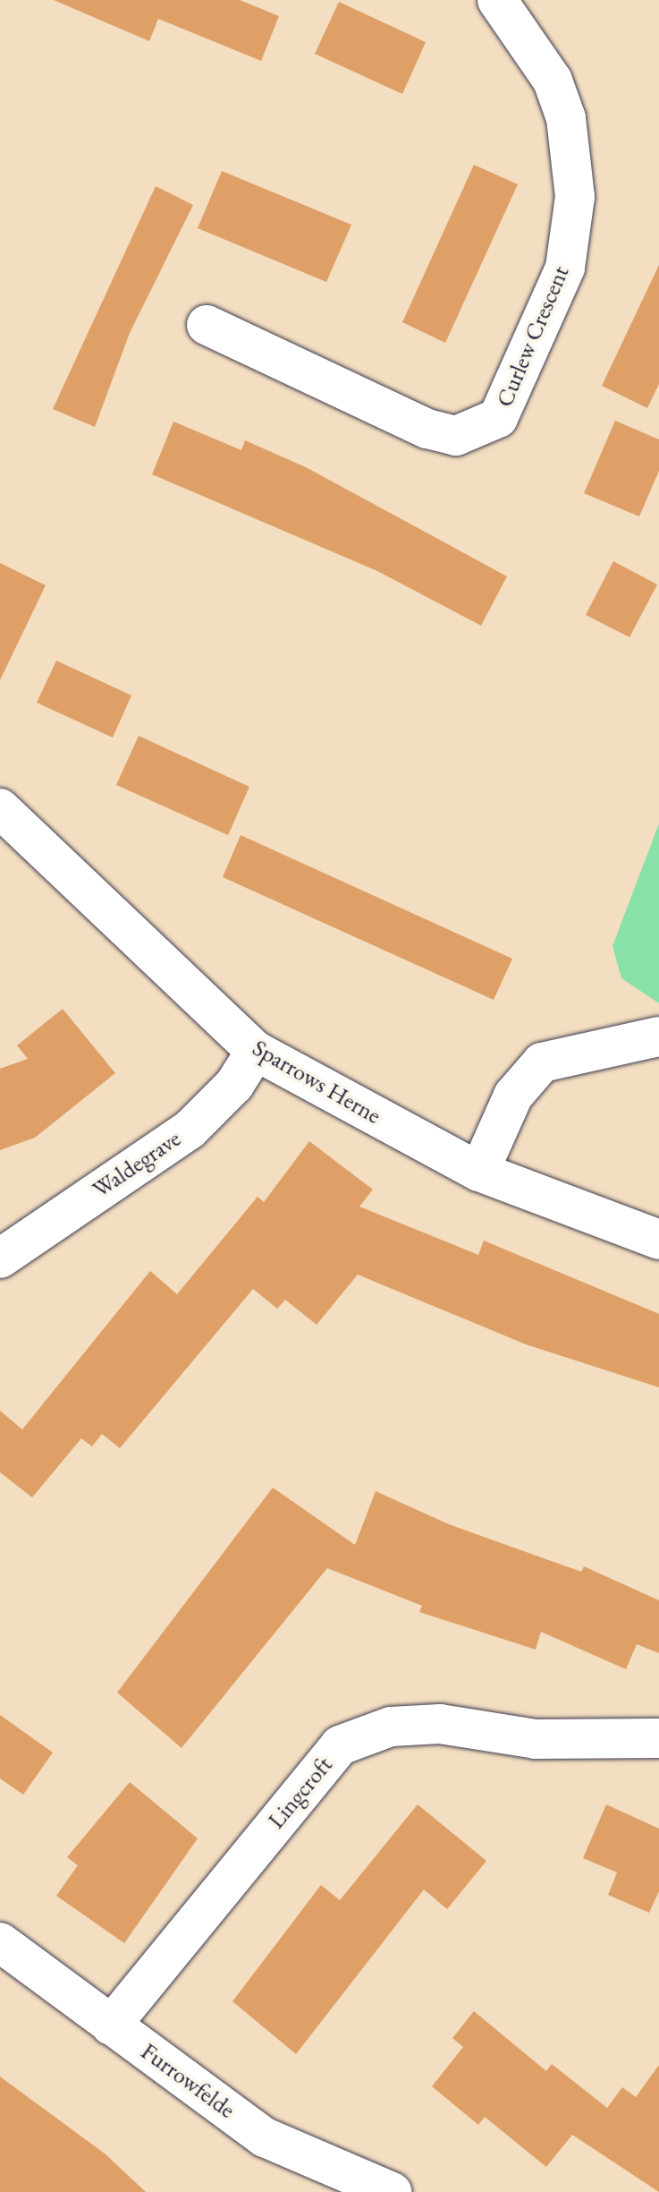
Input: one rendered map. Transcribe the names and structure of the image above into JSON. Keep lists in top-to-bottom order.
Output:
{
  "streets": {
    "street": [
      "Curlew Crescent",
      "Sparrows Herne",
      "Waldegrave",
      "Lingcroft",
      "Furrowfelde"
    ]
  },
  "crossings": [
    ["Sparrows Herne", "Waldegrave"],
    ["Lingcroft", "Furrowfelde"]
  ]
}
